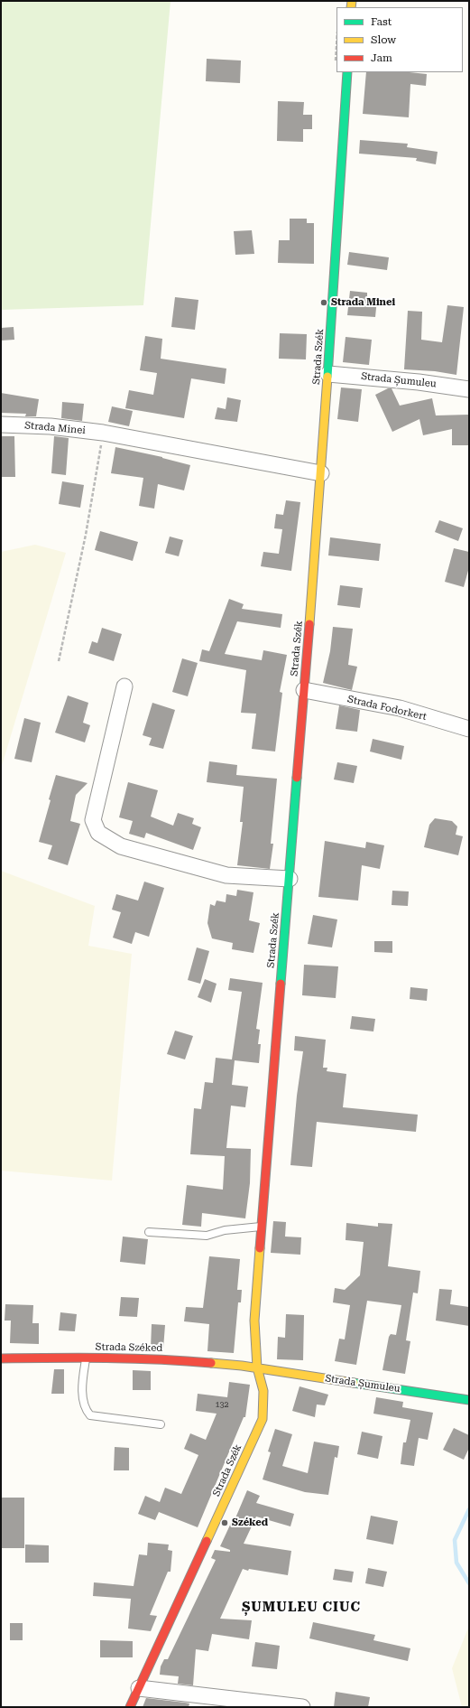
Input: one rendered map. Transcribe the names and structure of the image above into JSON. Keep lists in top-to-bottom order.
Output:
{
  "streets": {
    "street": [
      "Strada Szék",
      "Strada Șumuleu",
      "Strada Minei",
      "Strada Fodorkert",
      "Strada Széked"
    ]
  },
  "crossings": [
    ["Strada Szék", "Strada Șumuleu"],
    ["Strada Szék", "Strada Minei"],
    ["Strada Szék", "Strada Fodorkert"],
    ["Strada Szék", "Strada Széked"],
    ["Strada Șumuleu", "Strada Széked"]
  ],
  "districts": ["ȘUMULEU CIUC"],
  "places": ["Strada Minei", "Széked"],
  "house_numbers": ["132"],
  "legend": ["Fast", "Slow", "Jam"]
}
